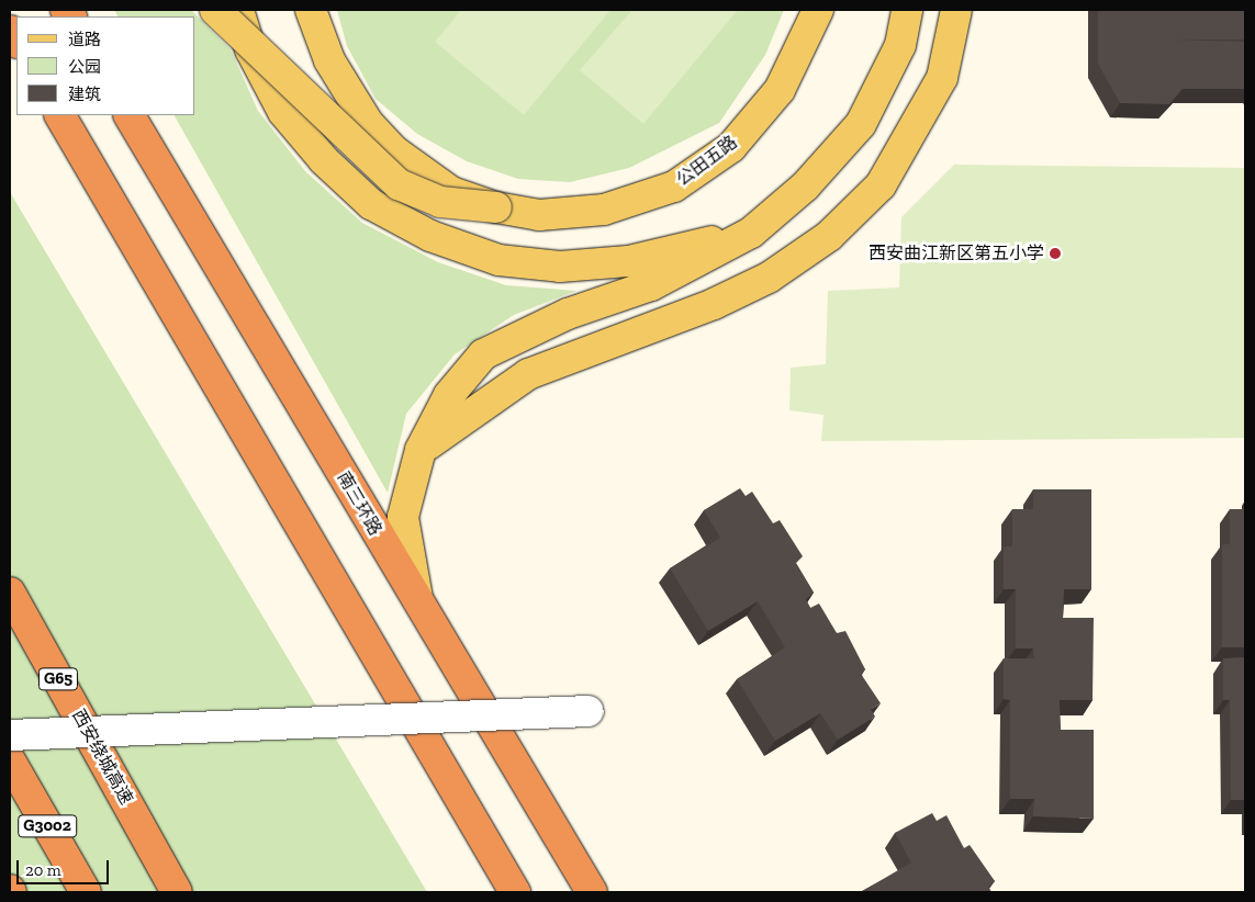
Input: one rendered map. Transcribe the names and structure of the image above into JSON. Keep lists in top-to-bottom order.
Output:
{
  "streets": {
    "highway": [
      "南三环路",
      "G65",
      "西安绕城高速",
      "G3002"
    ],
    "main road": ["公田五路"]
  },
  "places": ["西安曲江新区第五小学"],
  "legend": ["道路", "公园", "建筑"],
  "scale_bar": "20 m"
}
